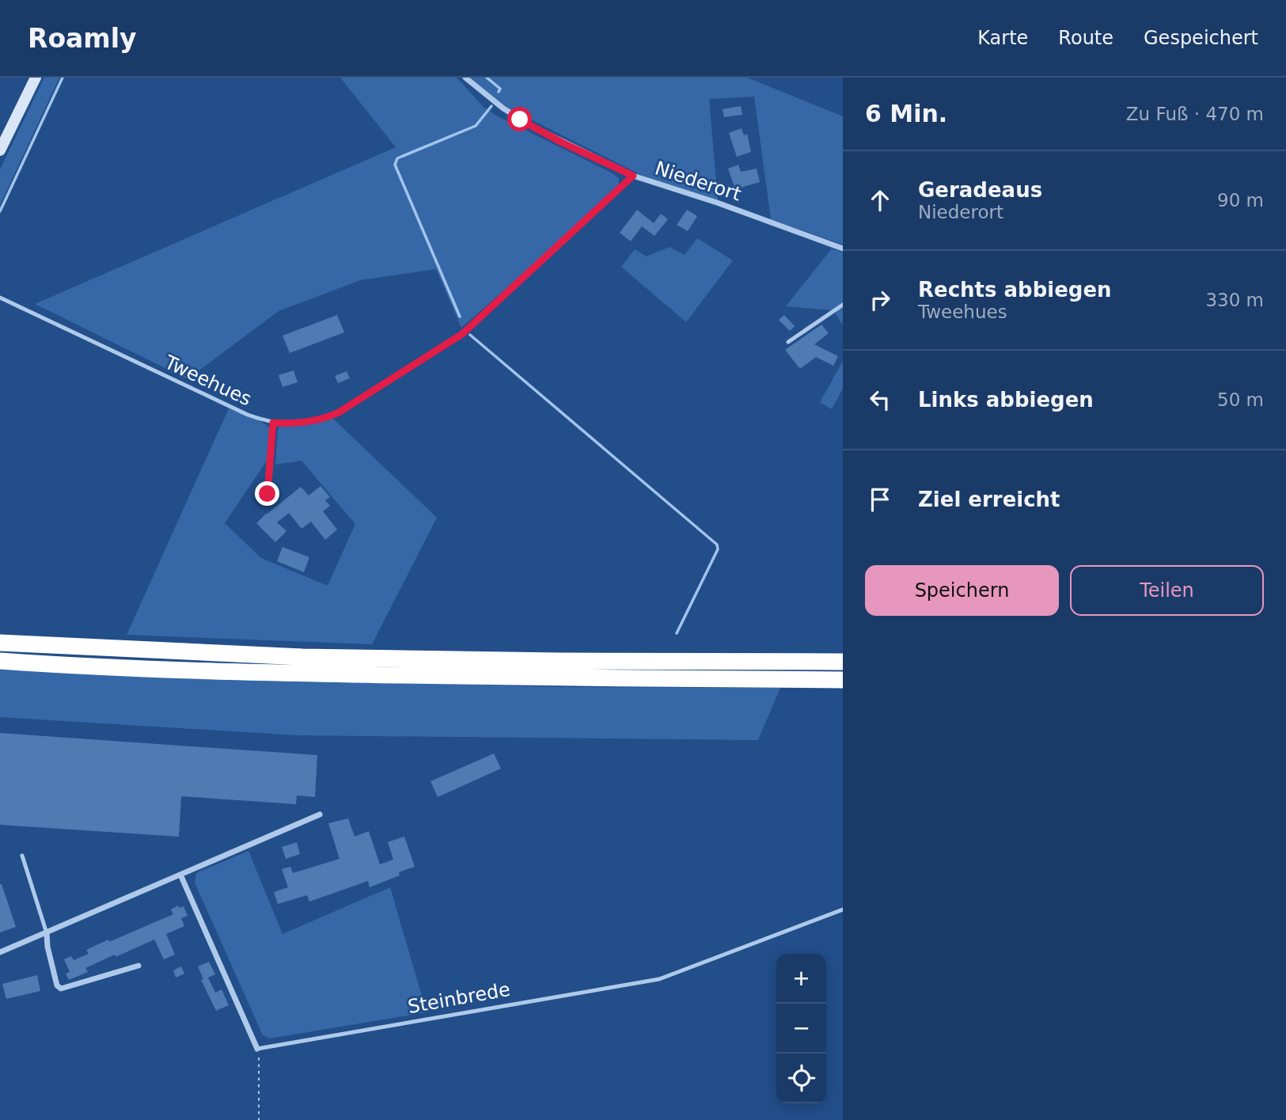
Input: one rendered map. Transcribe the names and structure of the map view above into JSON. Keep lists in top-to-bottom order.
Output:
{
  "streets": {
    "street": ["Niederort"],
    "lane": ["Tweehues", "Steinbrede"]
  },
  "crossings": [
    ["Niederort", "Tweehues"]
  ],
  "page": {
    "header": "Roamly",
    "nav": ["Karte", "Route", "Gespeichert"],
    "heading": ["6 Min.", "Zu Fuß · 470 m"],
    "list": [
      ["Geradeaus", "Niederort", "90 m"],
      ["Rechts abbiegen", "Tweehues", "330 m"],
      ["Links abbiegen", "50 m"],
      "Ziel erreicht"
    ],
    "buttons": ["Speichern", "Teilen"],
    "map_buttons": ["+", "−"]
  }
}
